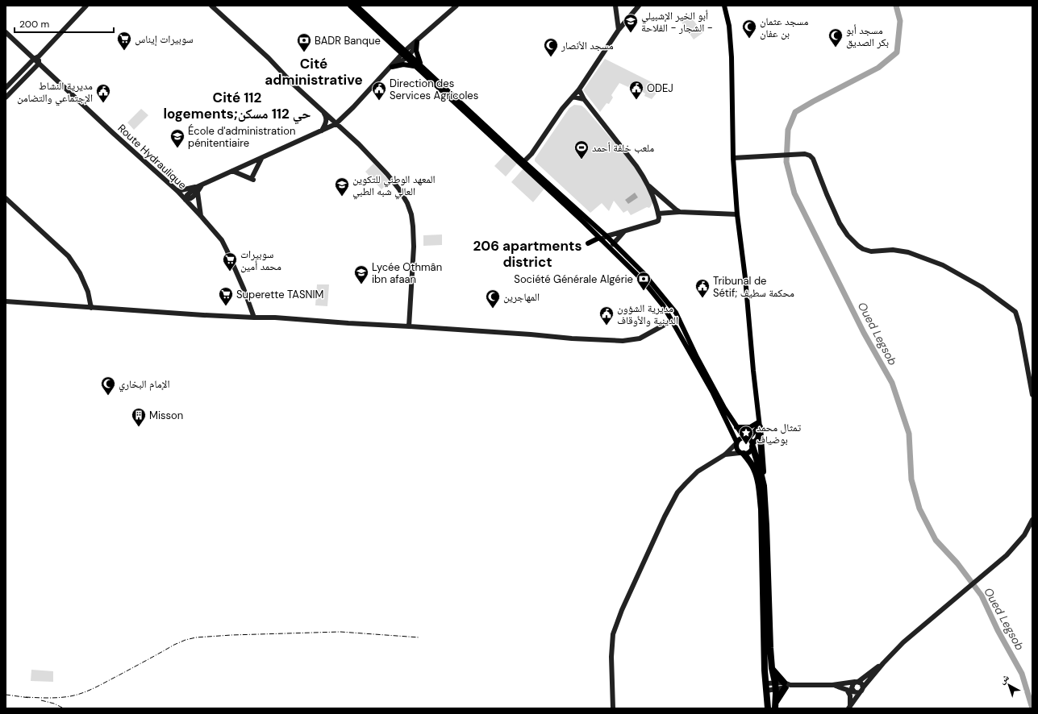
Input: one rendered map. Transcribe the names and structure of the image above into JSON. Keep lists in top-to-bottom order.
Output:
{
  "streets": {
    "street": ["Route Hydraulique"]
  },
  "districts": ["Cité administrative", "Cité 112 logements;حي 112 مسكن", "206 apartments district"],
  "water": ["Oued Legsob"],
  "places": {
    "school or university": [
      "أبو الخير الإشبيلي الشجار - الفلاحة -",
      "École d'administration pénitentiaire",
      "المعهد الوطني للتكوين العالي شبه الطبي",
      "Lycée Othmân ibn afaan"
    ],
    "mosque": [
      "مسجد عثمان بن عفان",
      "مسجد أبو بكر الصديق",
      "مسجد الأنصار",
      "المهاجرين",
      "الإمام البخاري"
    ],
    "supermarket": ["سوبيرات إيناس", "سوبيرات محمد أمين", "Superette TASNIM"],
    "bank": ["BADR Banque", "Société Générale Algérie"],
    "public building": [
      "ODEJ",
      "Direction des Services Agricoles",
      "مديرية النشاط الإجتماعي والتضامن",
      "Tribunal de Sétif; محكمة سطيف",
      "مديرية الشؤون الدينية والأوقاف"
    ],
    "sports": ["ملعب خلفة أحمد"],
    "building": ["Misson"],
    "place": ["تمثال محمد بوضياف"]
  },
  "scale_bar": "200 m",
  "north": "top left"
}
